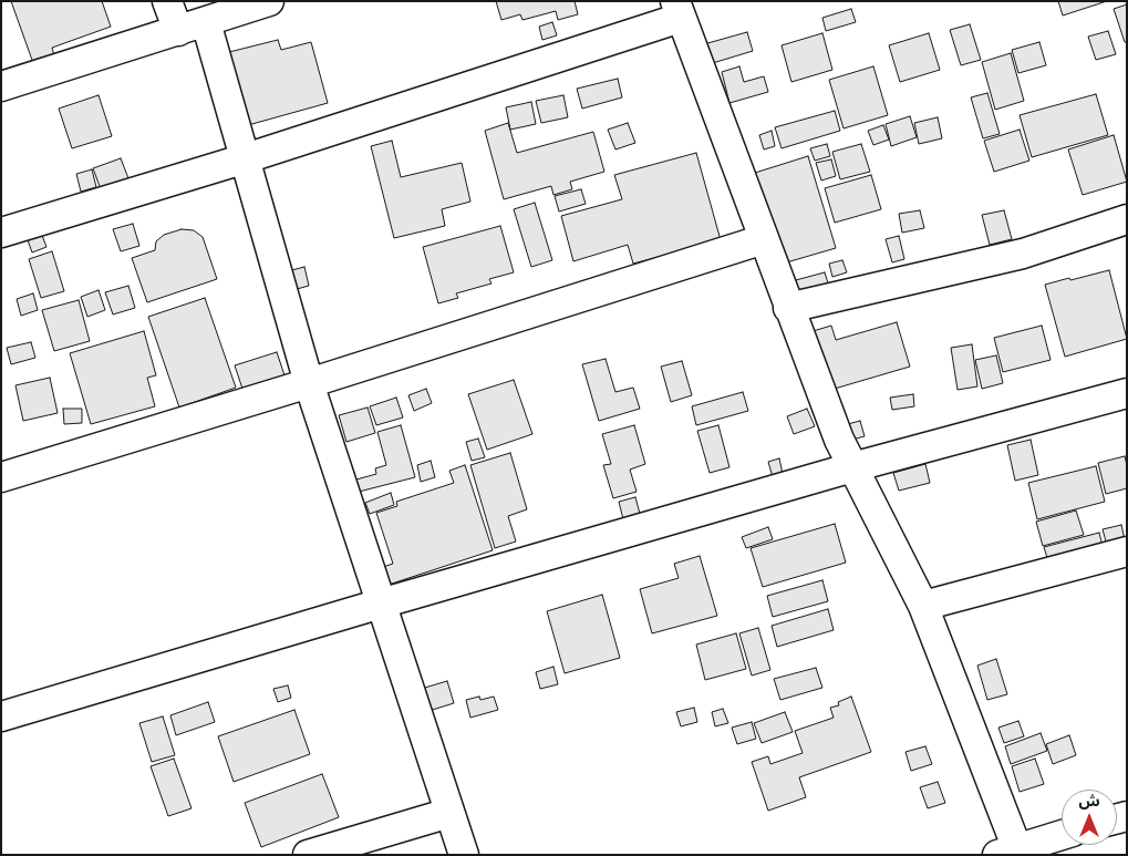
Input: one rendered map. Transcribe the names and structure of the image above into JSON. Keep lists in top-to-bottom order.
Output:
{
  "north": "top"
}
